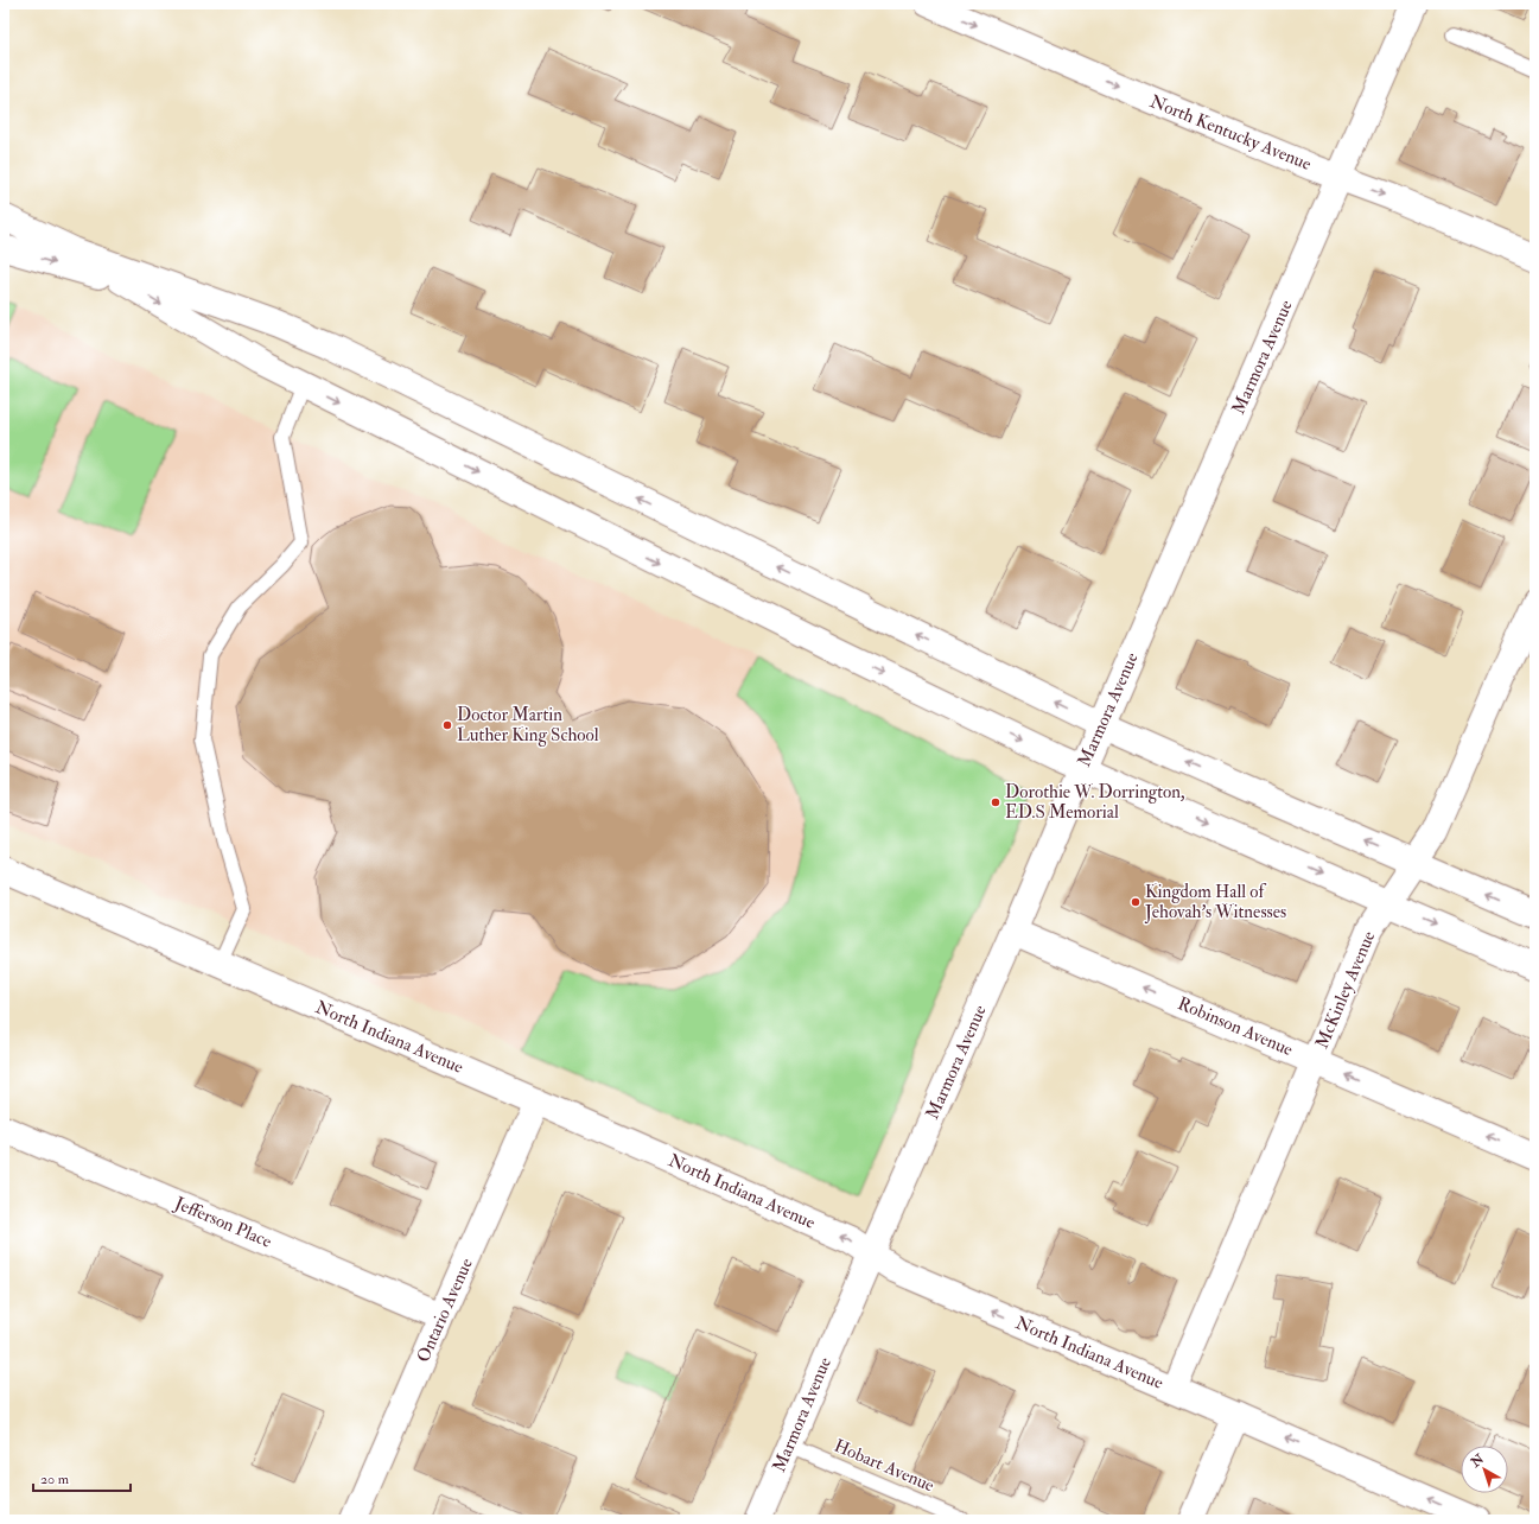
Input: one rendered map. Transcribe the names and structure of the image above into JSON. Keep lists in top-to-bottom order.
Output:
{
  "streets": {
    "street": [
      "North Kentucky Avenue",
      "Marmora Avenue",
      "McKinley Avenue",
      "Robinson Avenue",
      "North Indiana Avenue",
      "Jefferson Place",
      "Ontario Avenue"
    ],
    "lane": ["Hobart Avenue"]
  },
  "crossings": [
    ["North Kentucky Avenue", "Marmora Avenue"],
    ["Marmora Avenue", "Robinson Avenue"],
    ["Marmora Avenue", "North Indiana Avenue"],
    ["Marmora Avenue", "Hobart Avenue"],
    ["McKinley Avenue", "Robinson Avenue"],
    ["McKinley Avenue", "North Indiana Avenue"],
    ["North Indiana Avenue", "Ontario Avenue"],
    ["Jefferson Place", "Ontario Avenue"]
  ],
  "one_way": ["North Kentucky Avenue", "North Indiana Avenue"],
  "places": ["Doctor Martin Luther King School", "Dorothie W. Dorrington, ED.S Memorial", "Kingdom Hall of Jehovah's Witnesses"],
  "scale_bar": "20 m",
  "north": "top left"
}
